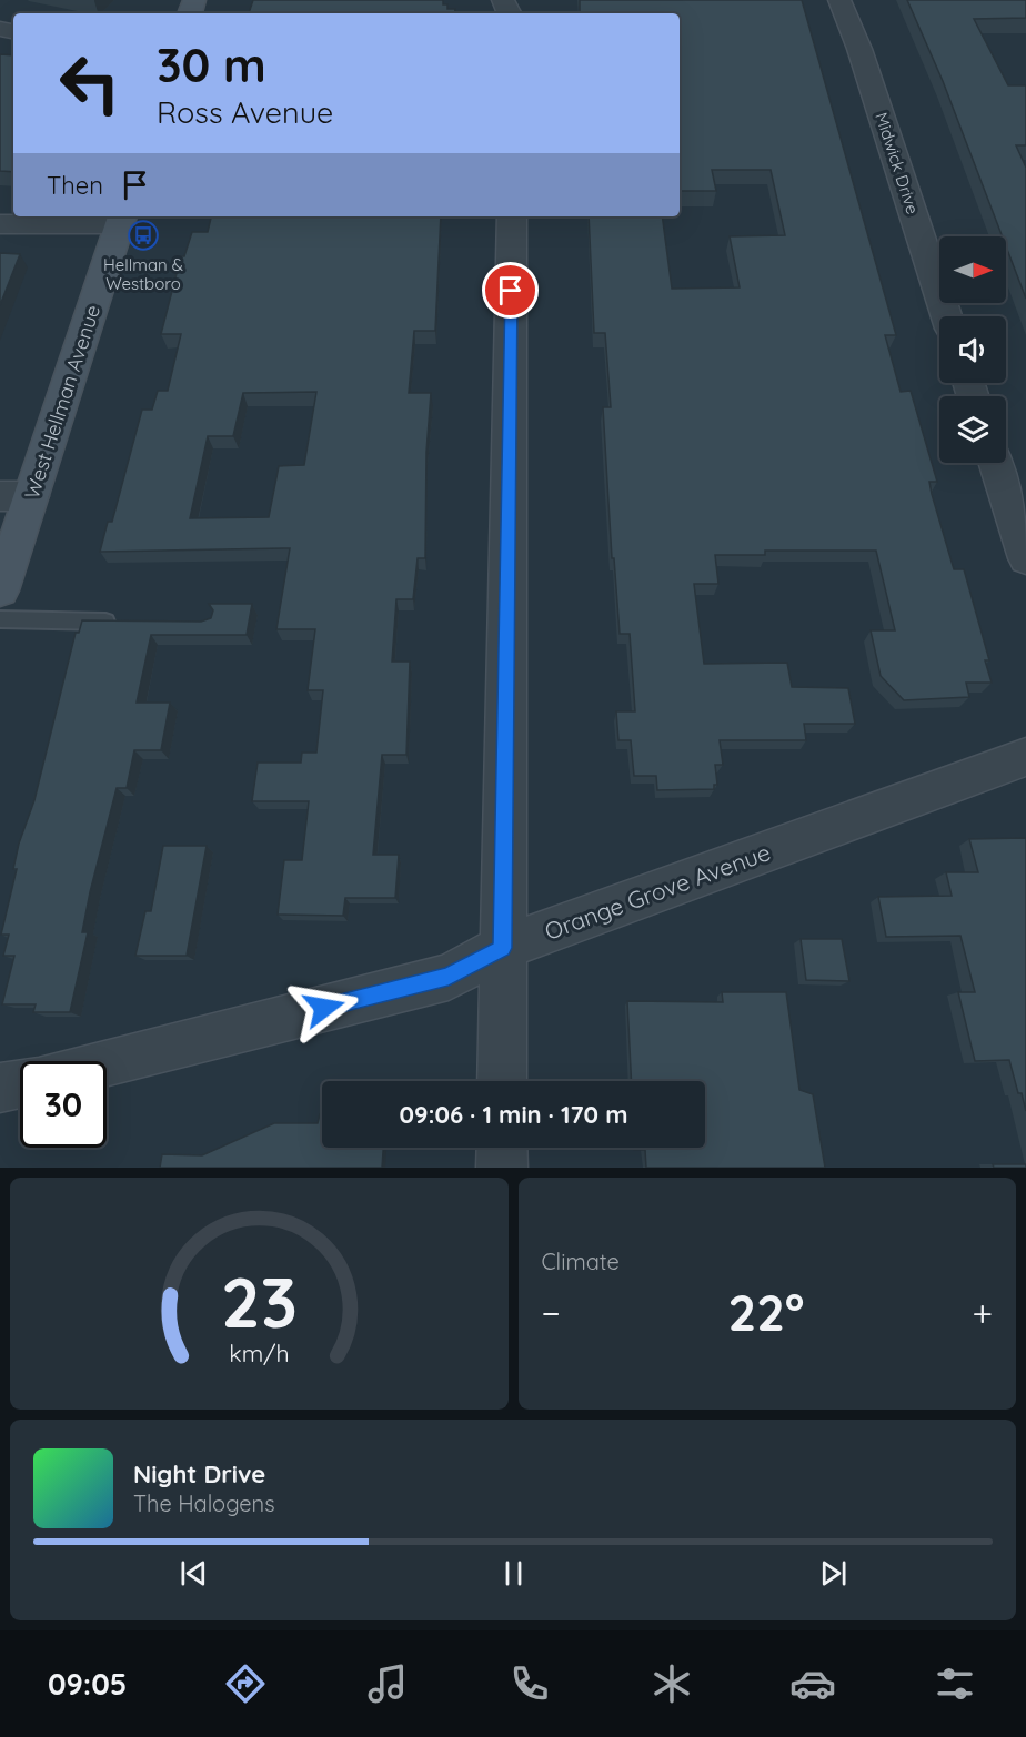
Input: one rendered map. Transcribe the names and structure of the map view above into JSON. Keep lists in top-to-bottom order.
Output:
{
  "streets": {
    "street": ["Midwick Drive", "West Hellman Avenue", "Orange Grove Avenue"]
  },
  "places": {
    "bus stop": ["Hellman & Westboro"]
  },
  "north": "right",
  "page": {
    "turn": ["30 m", "Ross Avenue"],
    "then": "Then",
    "limit": "30",
    "trip": "09:06 · 1 min · 170 m",
    "tile": "Climate",
    "heat": ["−", "22°", "+"],
    "song": ["Night Drive", "The Halogens"],
    "tabs": "09:05",
    "gauge": ["23", "km/h"]
  }
}
